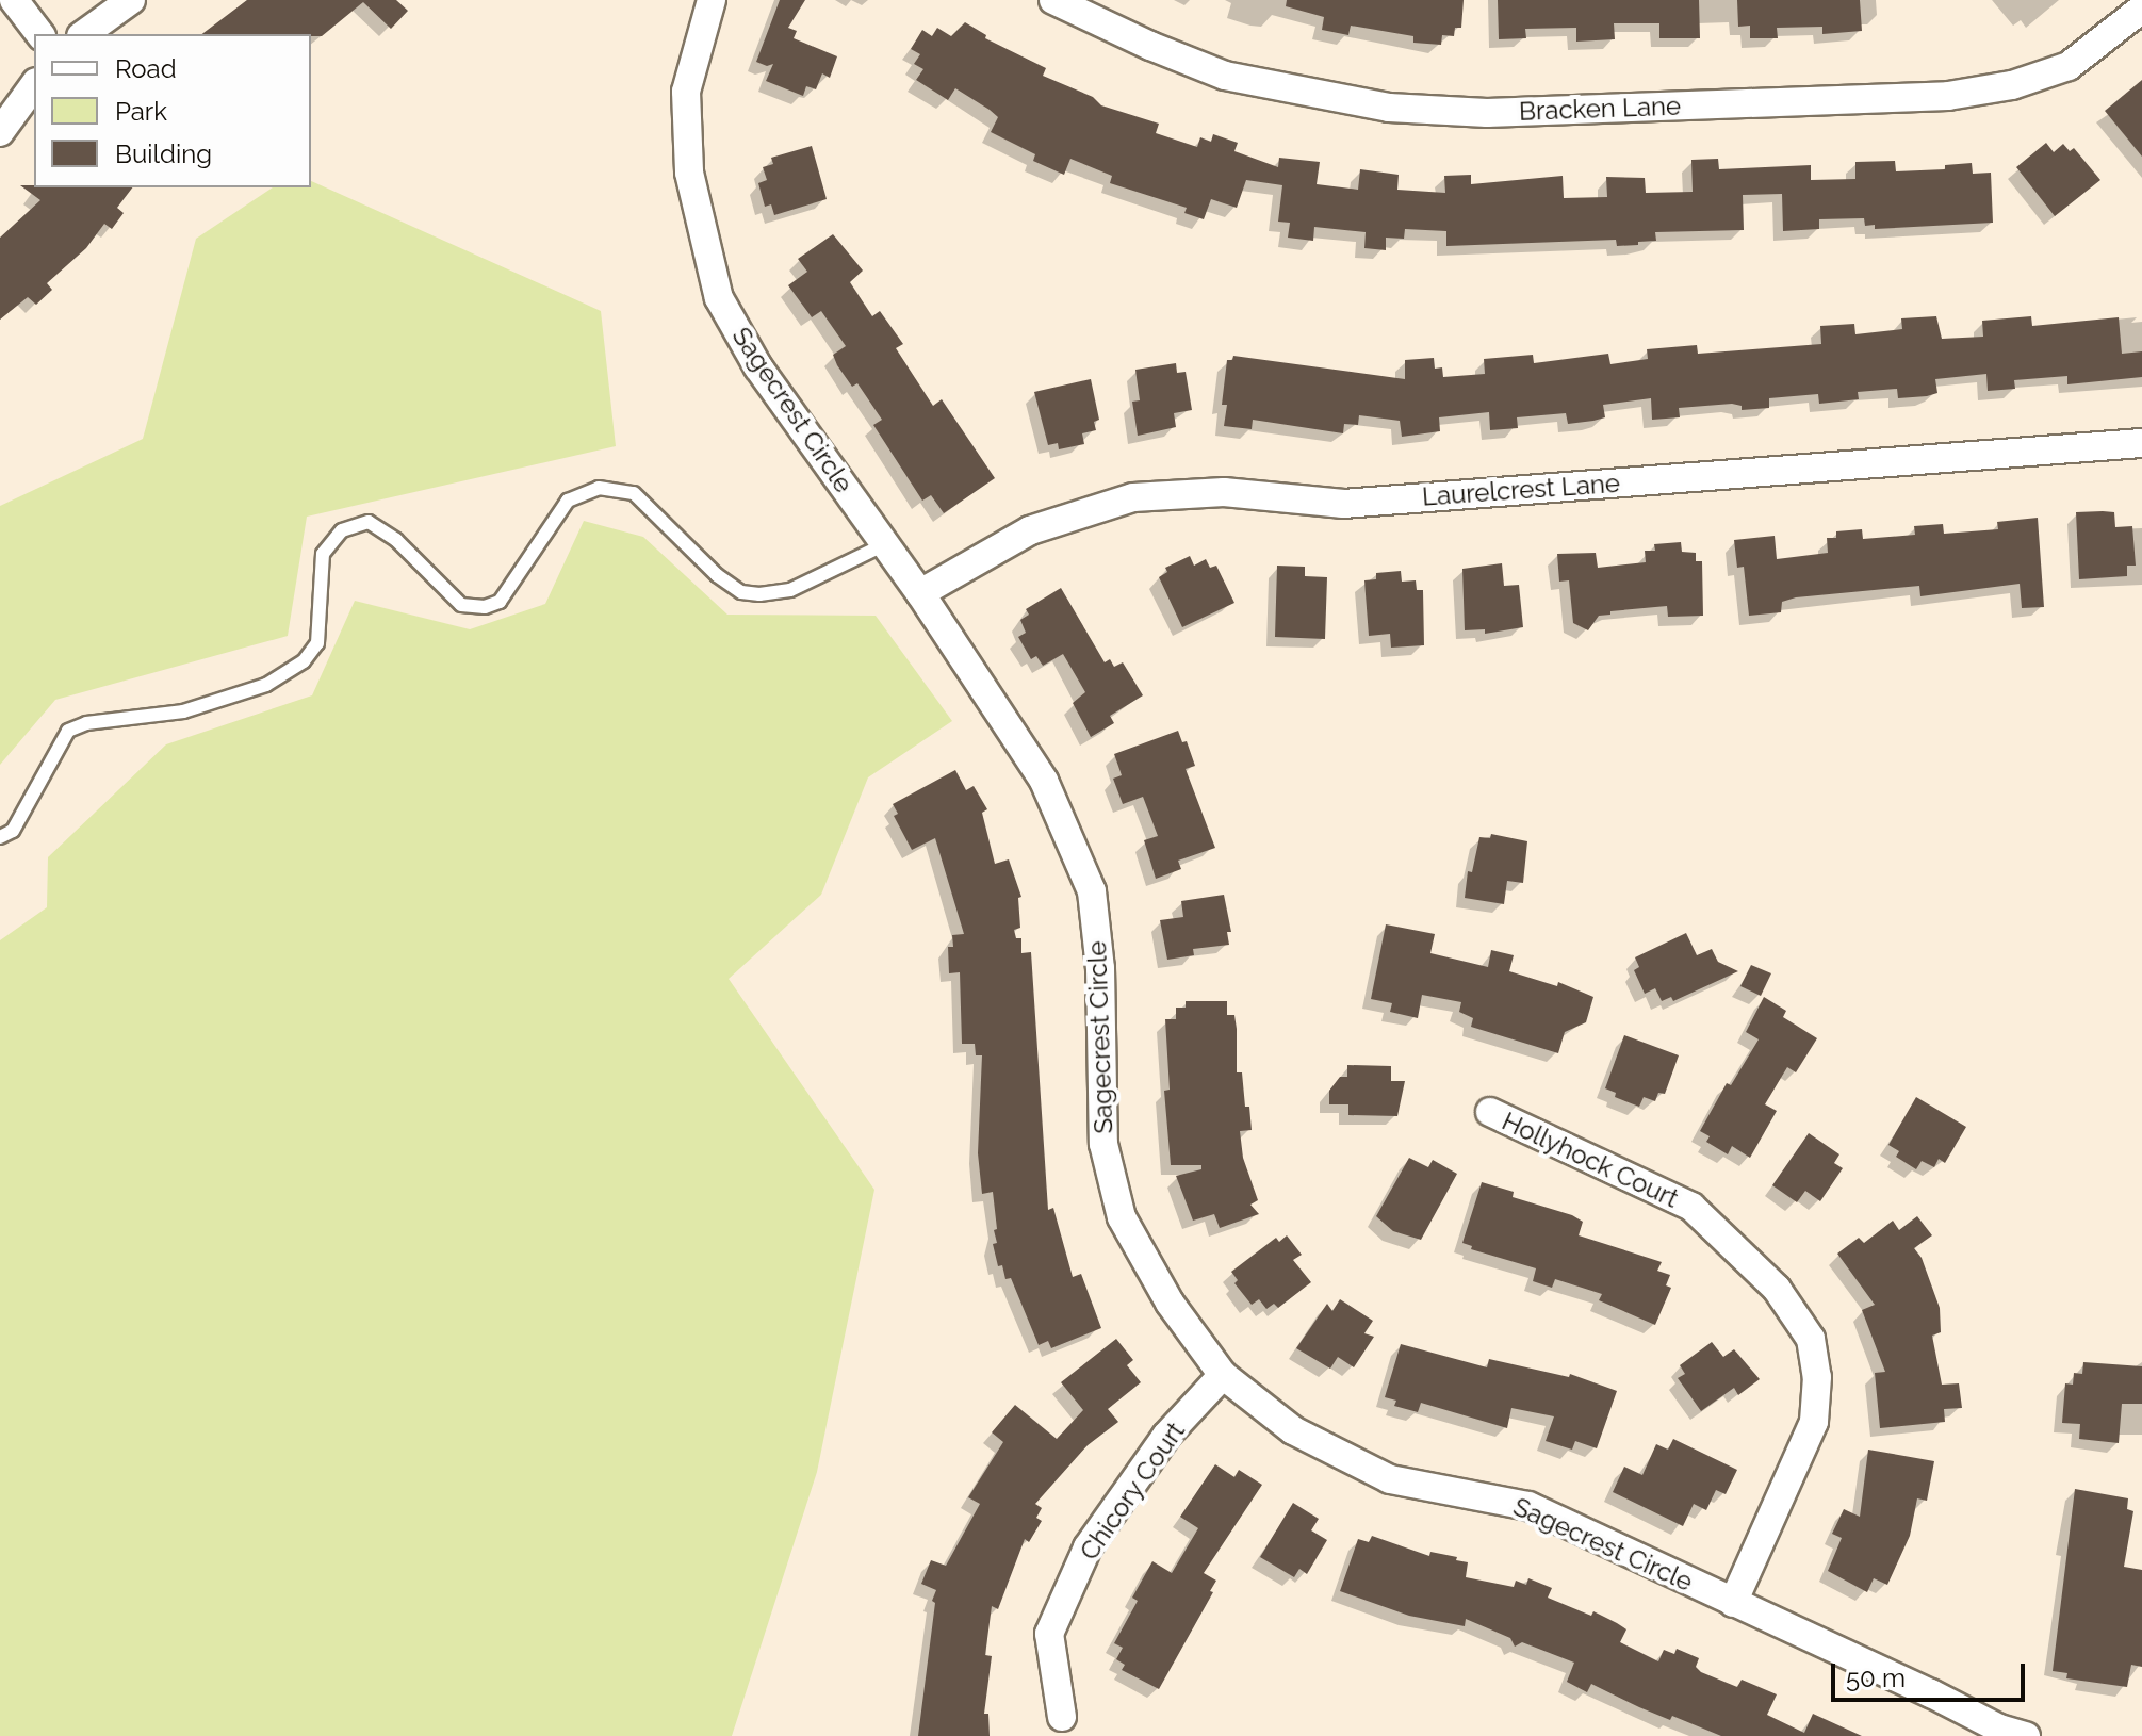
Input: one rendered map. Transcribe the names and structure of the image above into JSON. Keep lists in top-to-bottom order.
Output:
{
  "streets": {
    "street": [
      "Bracken Lane",
      "Sagecrest Circle",
      "Laurelcrest Lane",
      "Hollyhock Court",
      "Chicory Court"
    ]
  },
  "crossings": [
    ["Sagecrest Circle", "Laurelcrest Lane"],
    ["Sagecrest Circle", "Hollyhock Court"],
    ["Sagecrest Circle", "Chicory Court"]
  ],
  "legend": ["Road", "Park", "Building"],
  "scale_bar": "50 m"
}
